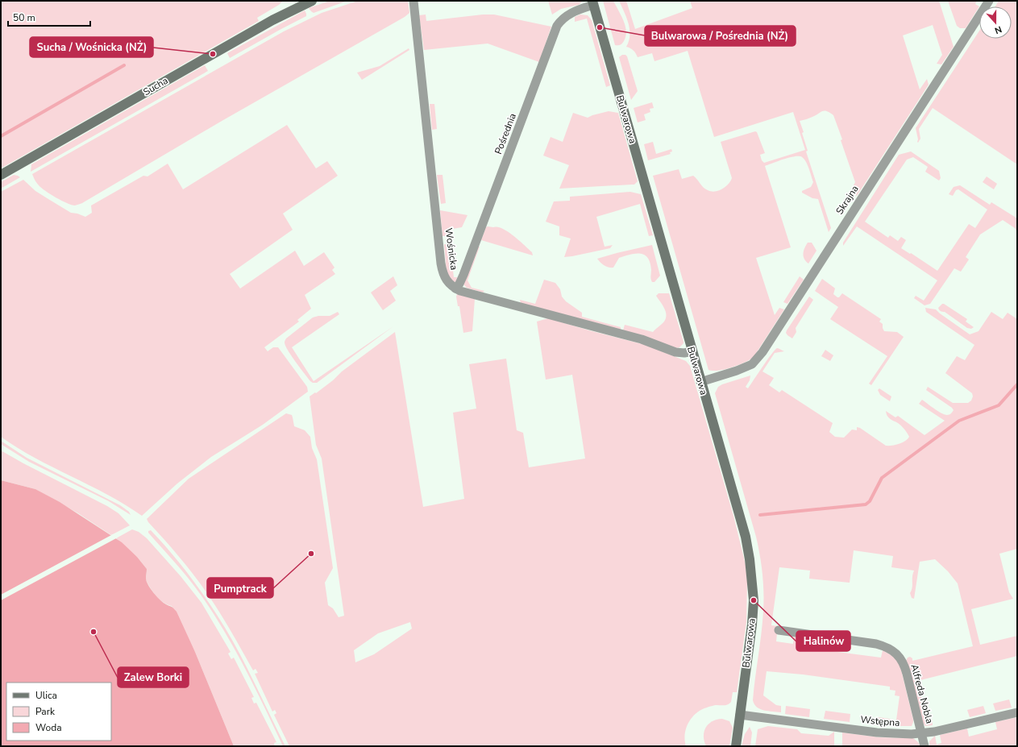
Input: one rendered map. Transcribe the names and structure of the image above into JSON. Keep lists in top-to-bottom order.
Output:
{
  "streets": {
    "street": [
      "Sucha",
      "Bulwarowa",
      "Pośrednia",
      "Skrajna",
      "Wośnicka",
      "Alfreda Nobla",
      "Wstępna"
    ]
  },
  "crossings": [
    ["Bulwarowa", "Pośrednia"],
    ["Bulwarowa", "Skrajna"],
    ["Bulwarowa", "Wośnicka"],
    ["Bulwarowa", "Wstępna"],
    ["Pośrednia", "Wośnicka"],
    ["Alfreda Nobla", "Wstępna"]
  ],
  "places": [
    "Bulwarowa / Pośrednia (NŻ)",
    "Sucha / Wośnicka (NŻ)",
    "Pumptrack",
    "Halinów",
    "Zalew Borki"
  ],
  "legend": ["Ulica", "Park", "Woda"],
  "scale_bar": "50 m",
  "north": "bottom"
}
